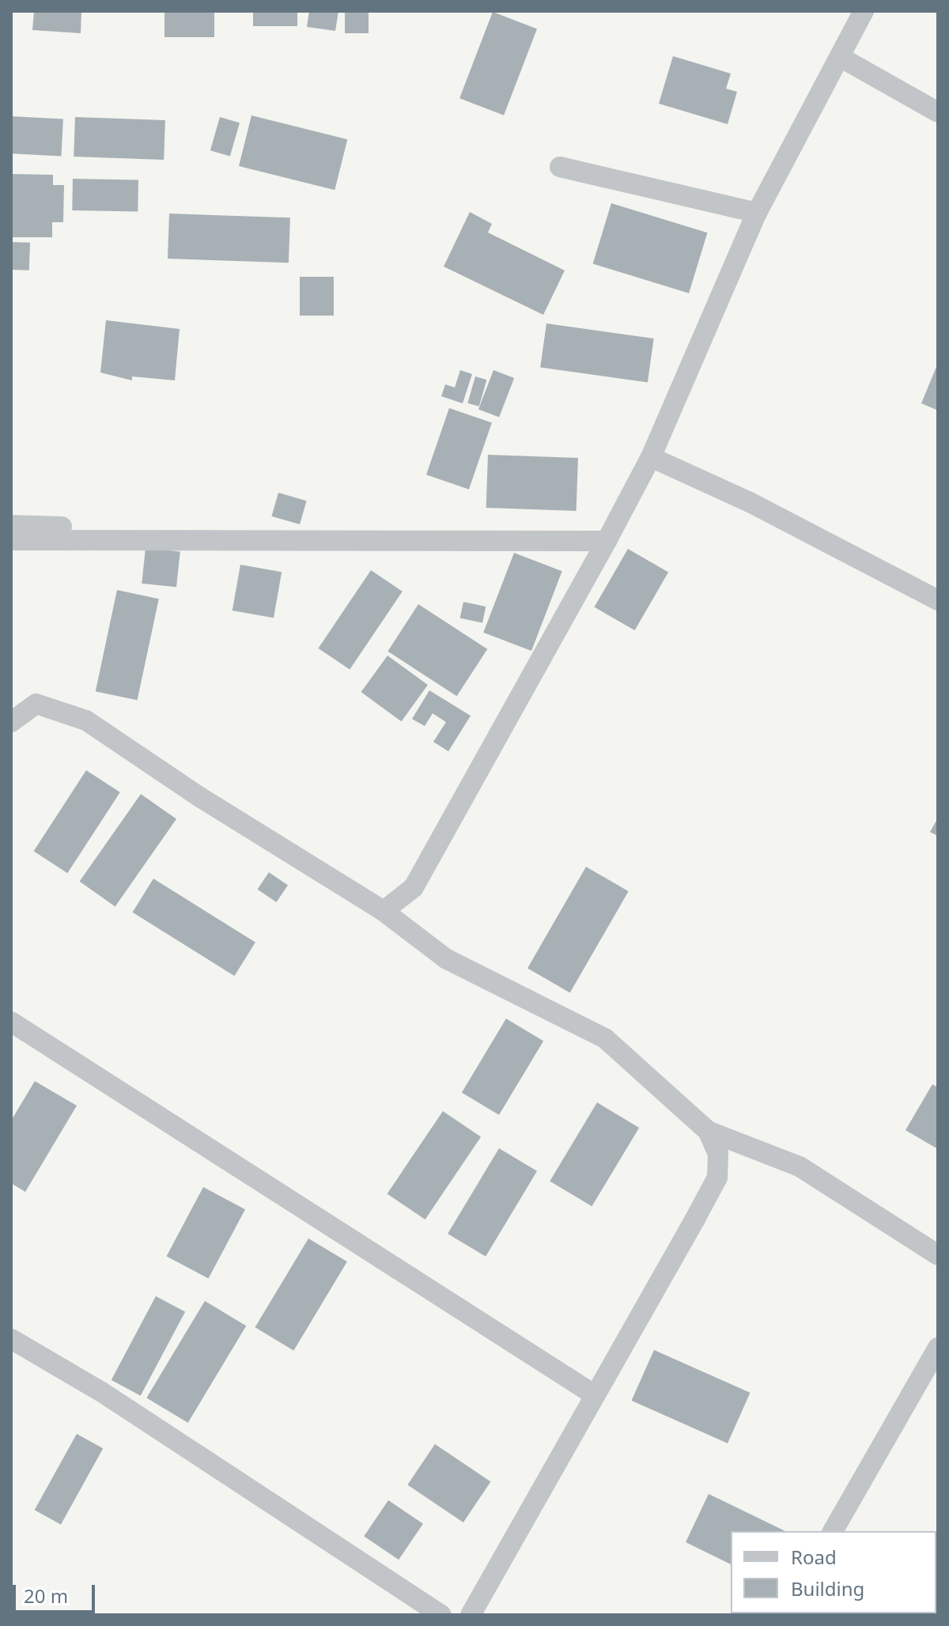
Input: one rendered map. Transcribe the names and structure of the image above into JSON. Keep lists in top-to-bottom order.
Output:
{
  "legend": ["Road", "Building"],
  "scale_bar": "20 m"
}
